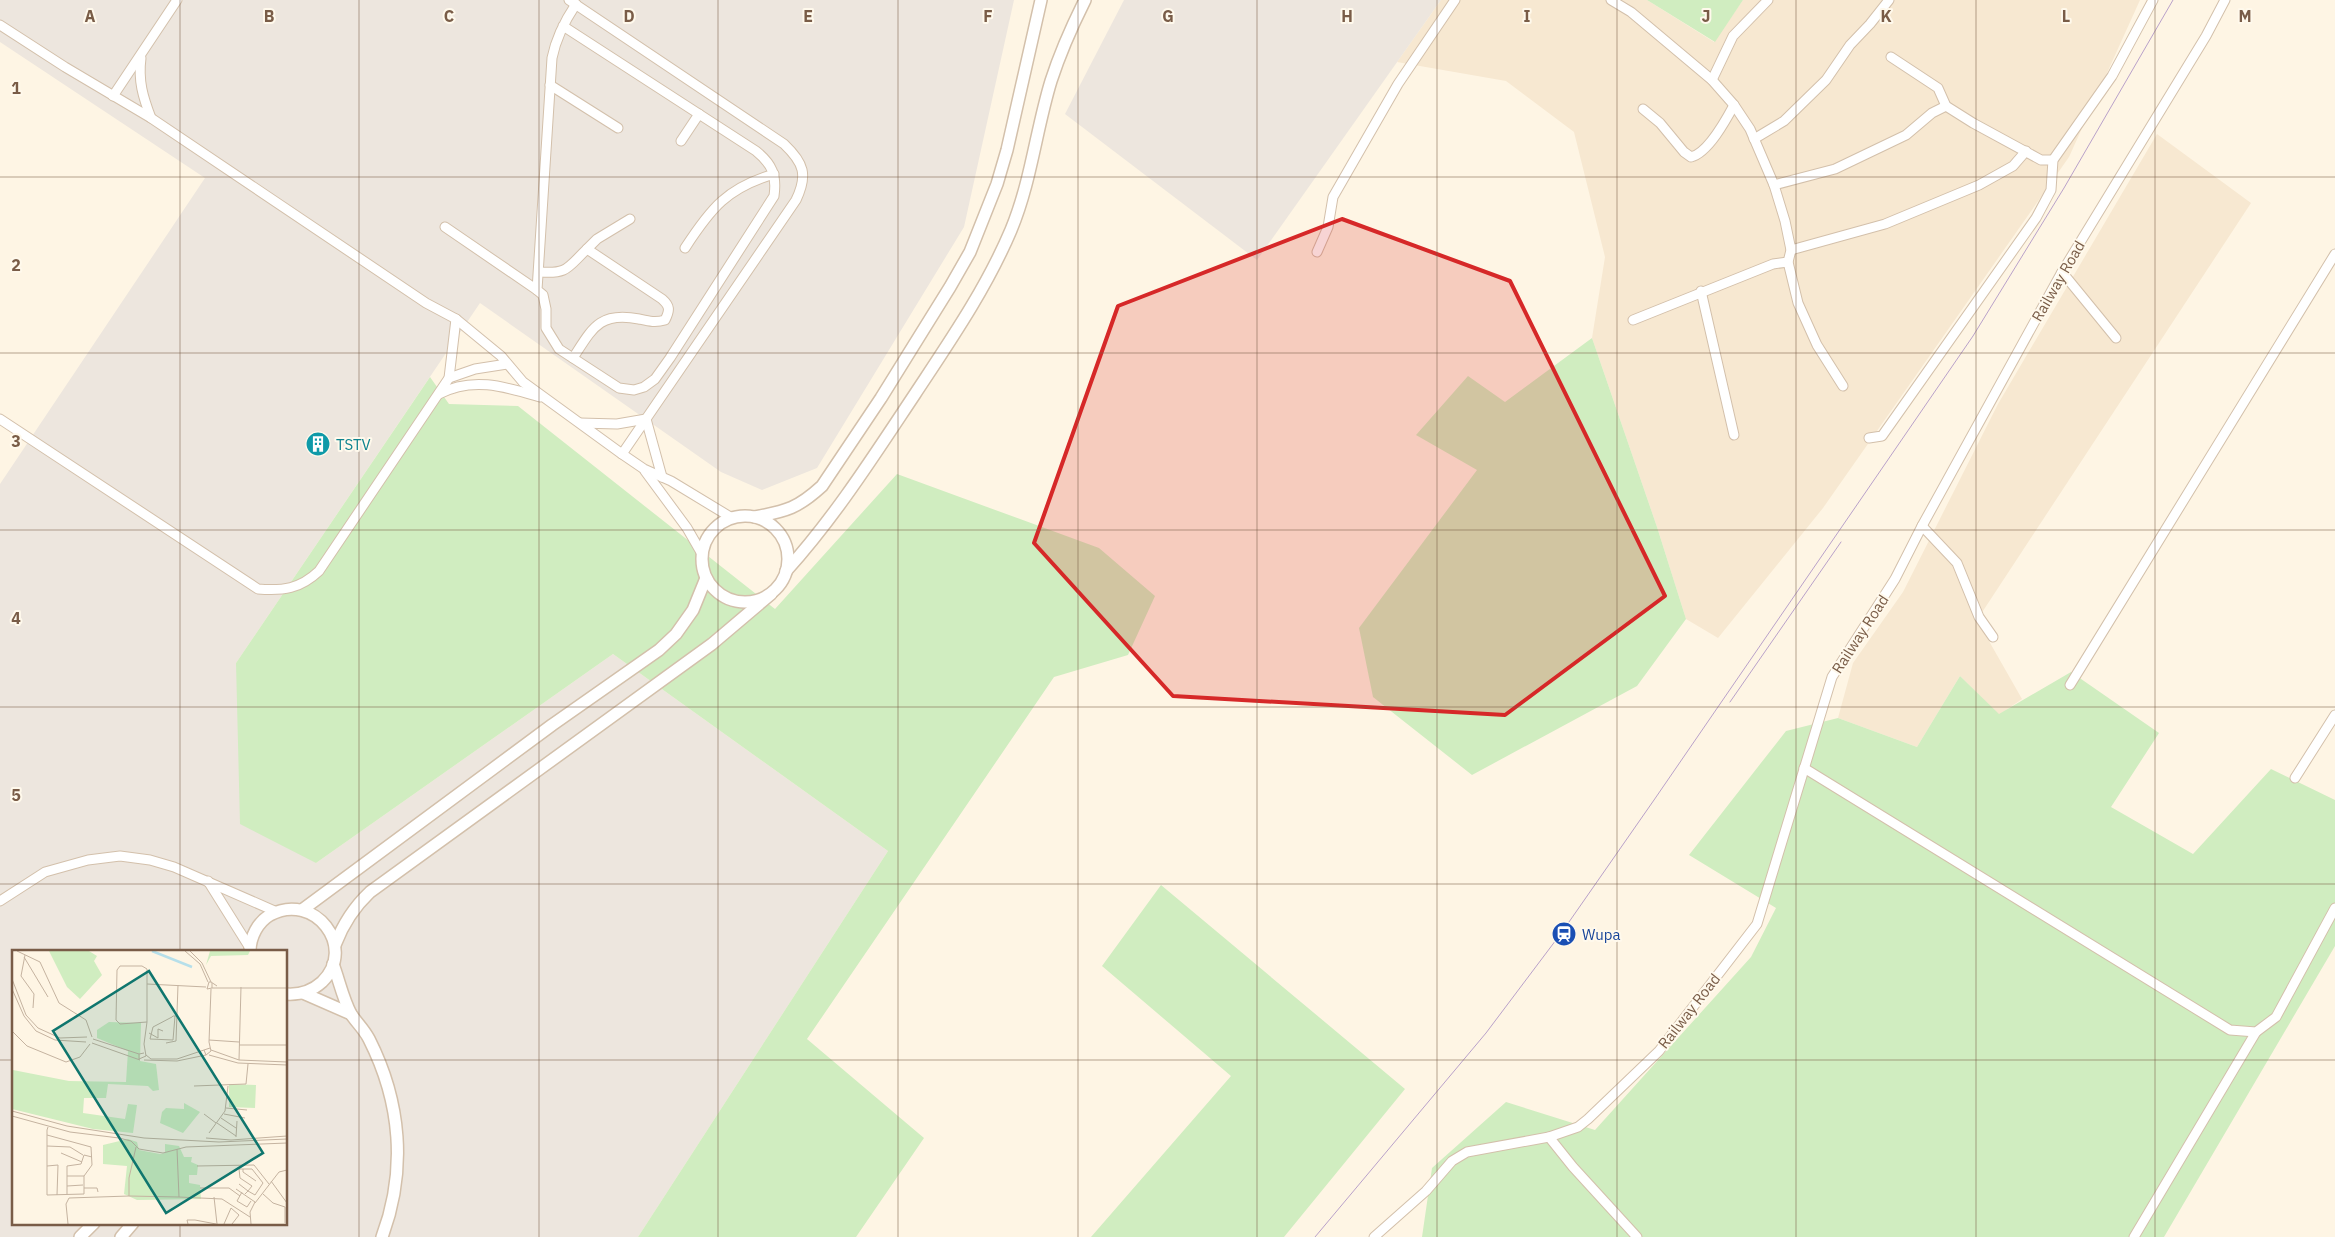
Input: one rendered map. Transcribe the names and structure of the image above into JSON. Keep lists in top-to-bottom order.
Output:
{
  "streets": {
    "street": ["Railway Road"]
  },
  "places": {
    "building": ["TSTV"],
    "station": ["Wupa"]
  },
  "grid": {
    "columns": [
      "A",
      "B",
      "C",
      "D",
      "E",
      "F",
      "G",
      "H",
      "I",
      "J",
      "K",
      "L",
      "M"
    ],
    "rows": [
      "1",
      "2",
      "3",
      "4",
      "5"
    ]
  }
}
